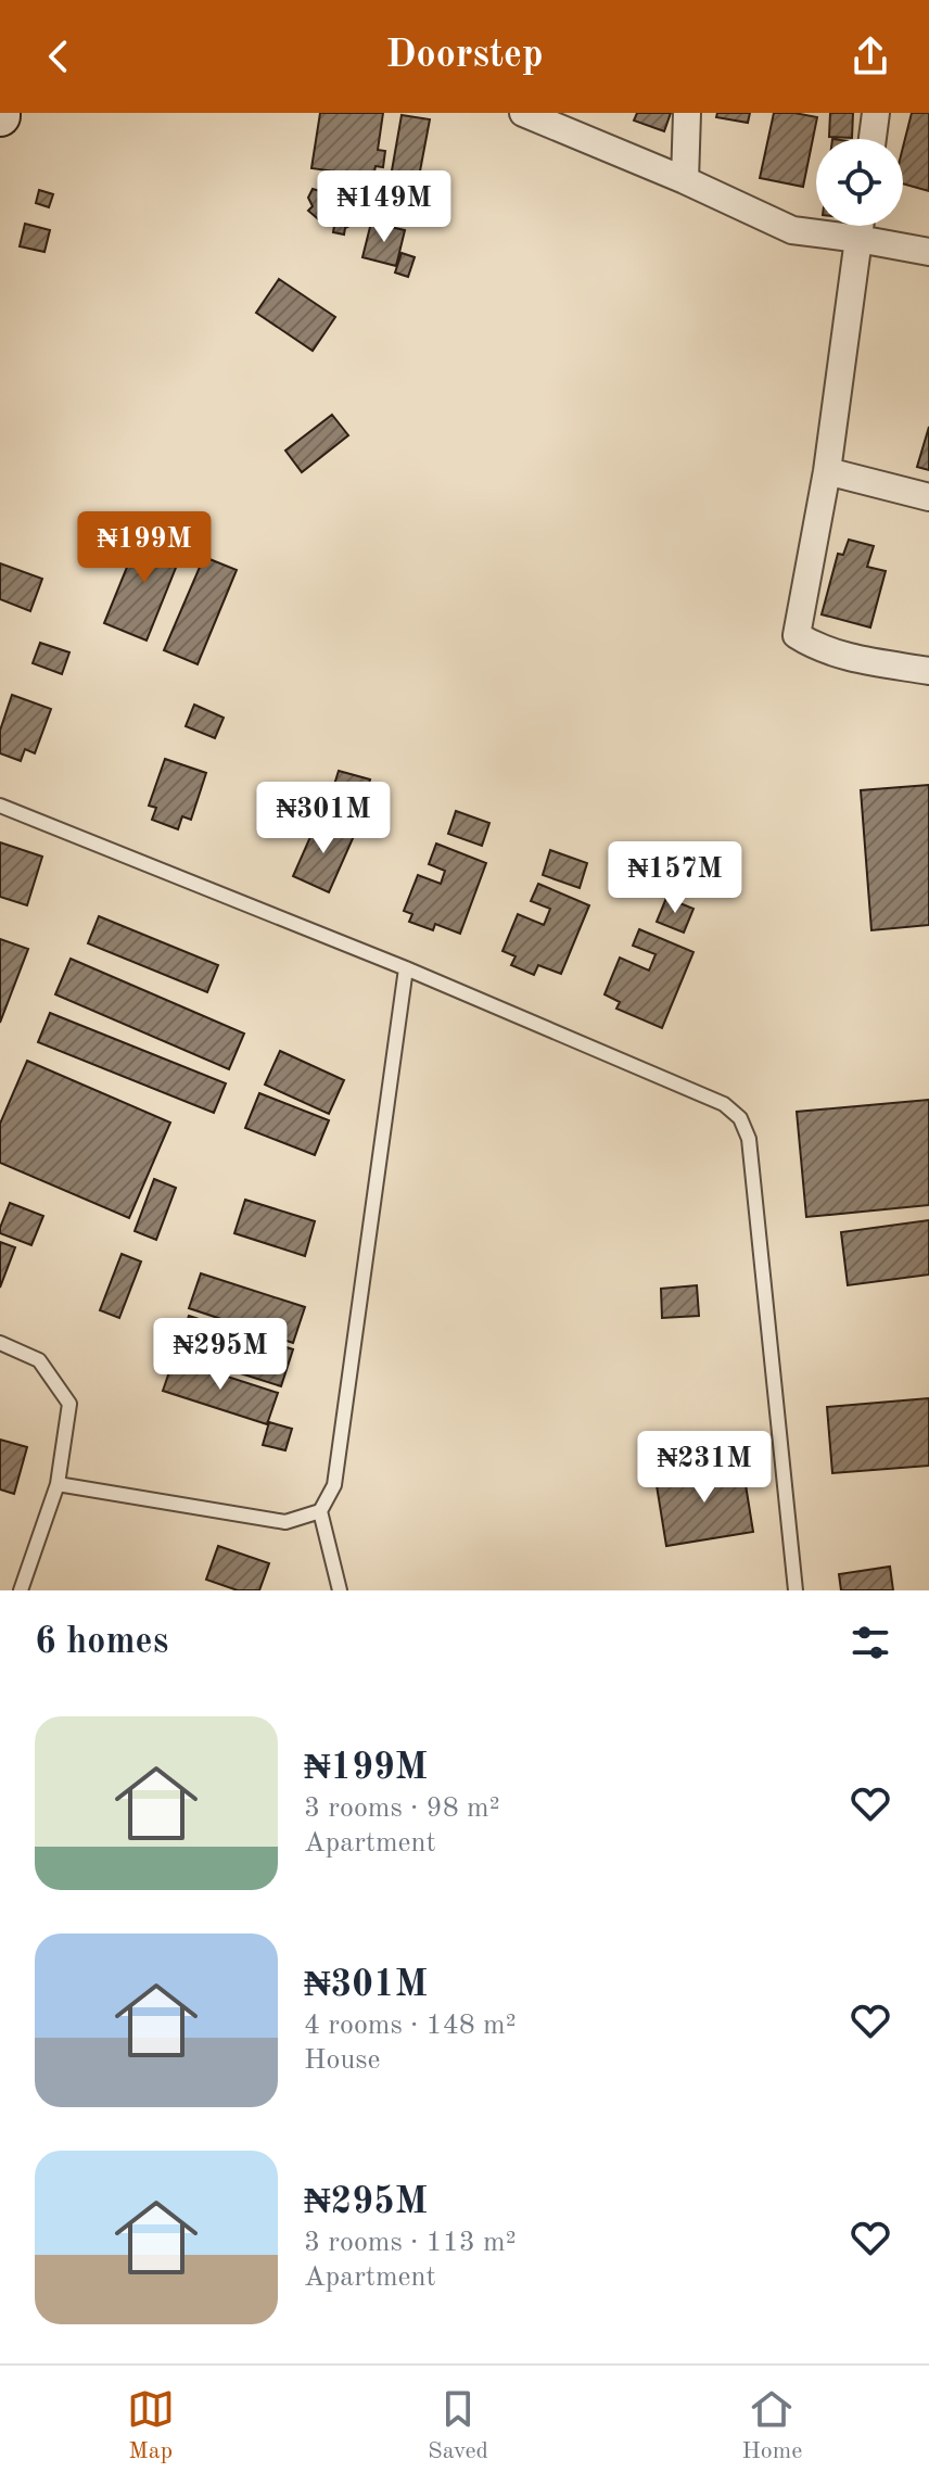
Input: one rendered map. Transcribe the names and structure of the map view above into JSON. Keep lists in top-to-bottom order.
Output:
{
  "page": {
    "header": "Doorstep",
    "price": [
      "₦149M",
      "₦199M",
      "₦301M",
      "₦157M",
      "₦295M",
      "₦231M"
    ],
    "heading": "6 homes",
    "list": [
      {
        "name": "₦199M",
        "note": "3 rooms · 98 m² · Apartment"
      },
      {
        "name": "₦301M",
        "note": "4 rooms · 148 m² · House"
      },
      {
        "name": "₦295M",
        "note": "3 rooms · 113 m² · Apartment"
      }
    ],
    "tabs": ["Map", "Saved", "Home"]
  }
}
